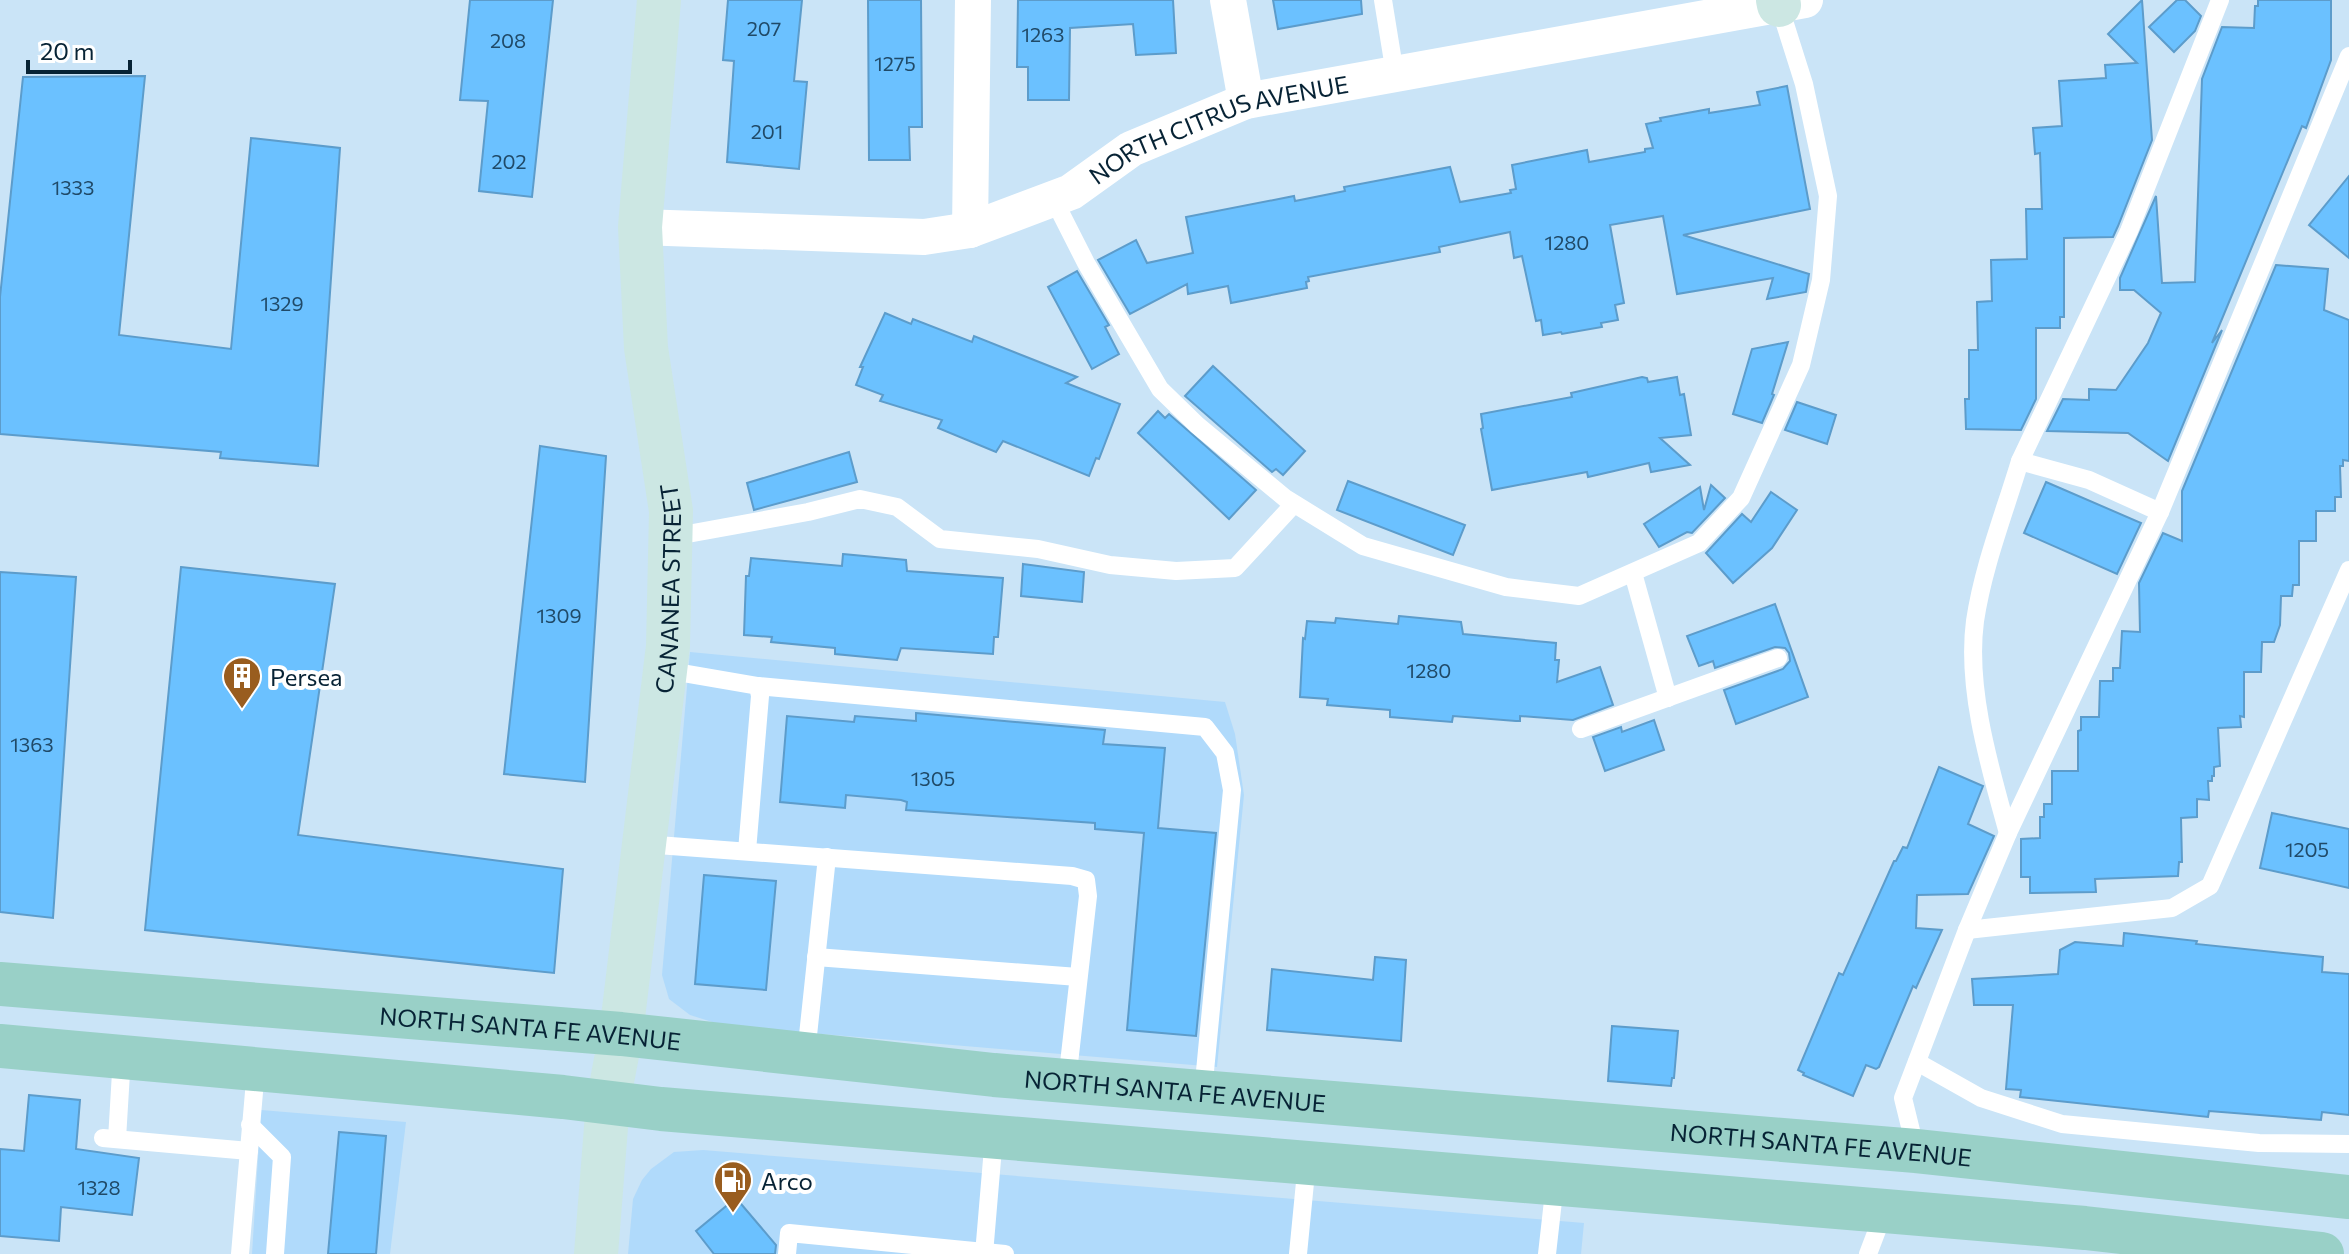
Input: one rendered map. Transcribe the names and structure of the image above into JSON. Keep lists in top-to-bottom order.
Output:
{
  "streets": {
    "main road": ["NORTH SANTA FE AVENUE"],
    "street": ["NORTH CITRUS AVENUE", "CANANEA STREET"]
  },
  "crossings": [
    ["NORTH CITRUS AVENUE", "CANANEA STREET"],
    ["CANANEA STREET", "NORTH SANTA FE AVENUE"]
  ],
  "places": {
    "building": ["Persea"],
    "fuel station": ["Arco"]
  },
  "house_numbers": [
    "207",
    "1263",
    "208",
    "1275",
    "201",
    "202",
    "1333",
    "1280",
    "1329",
    "1309",
    "1280",
    "1363",
    "1305",
    "1205",
    "1328"
  ],
  "scale_bar": "20 m"
}
